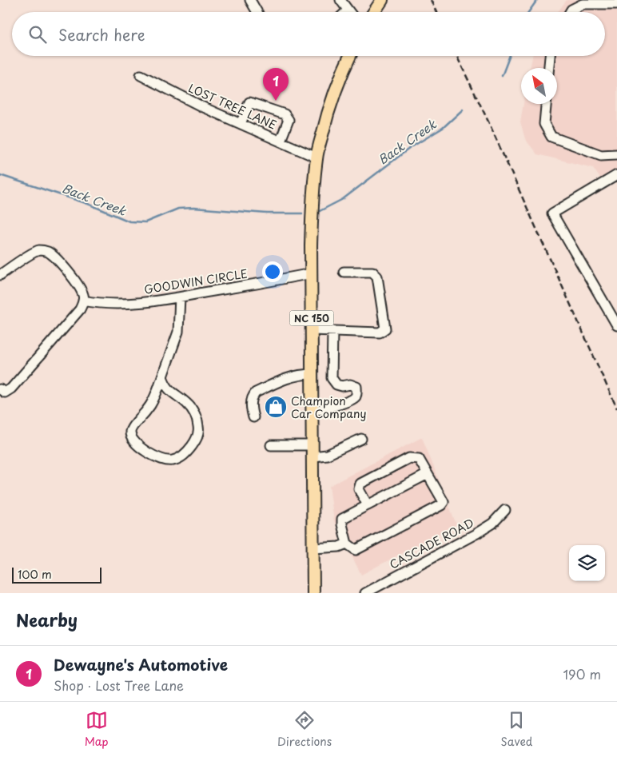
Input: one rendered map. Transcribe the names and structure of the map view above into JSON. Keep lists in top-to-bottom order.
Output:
{
  "streets": {
    "main road": ["NC 150"],
    "street": ["LOST TREE LANE", "GOODWIN CIRCLE", "CASCADE ROAD"]
  },
  "crossings": [
    ["LOST TREE LANE", "NC 150"],
    ["GOODWIN CIRCLE", "NC 150"]
  ],
  "water": ["Back Creek"],
  "places": {
    "shop": ["Champion Car Company"]
  },
  "scale_bar": "100 m",
  "north": "top left",
  "page": {
    "search": "Search here",
    "pins": "1",
    "scale": "100 m",
    "heading": "Nearby",
    "list": [
      {
        "mark": "1",
        "name": "Dewayne's Automotive",
        "note": "Shop · Lost Tree Lane",
        "value": "190 m"
      }
    ],
    "nav": ["Map", "Directions", "Saved"]
  }
}
